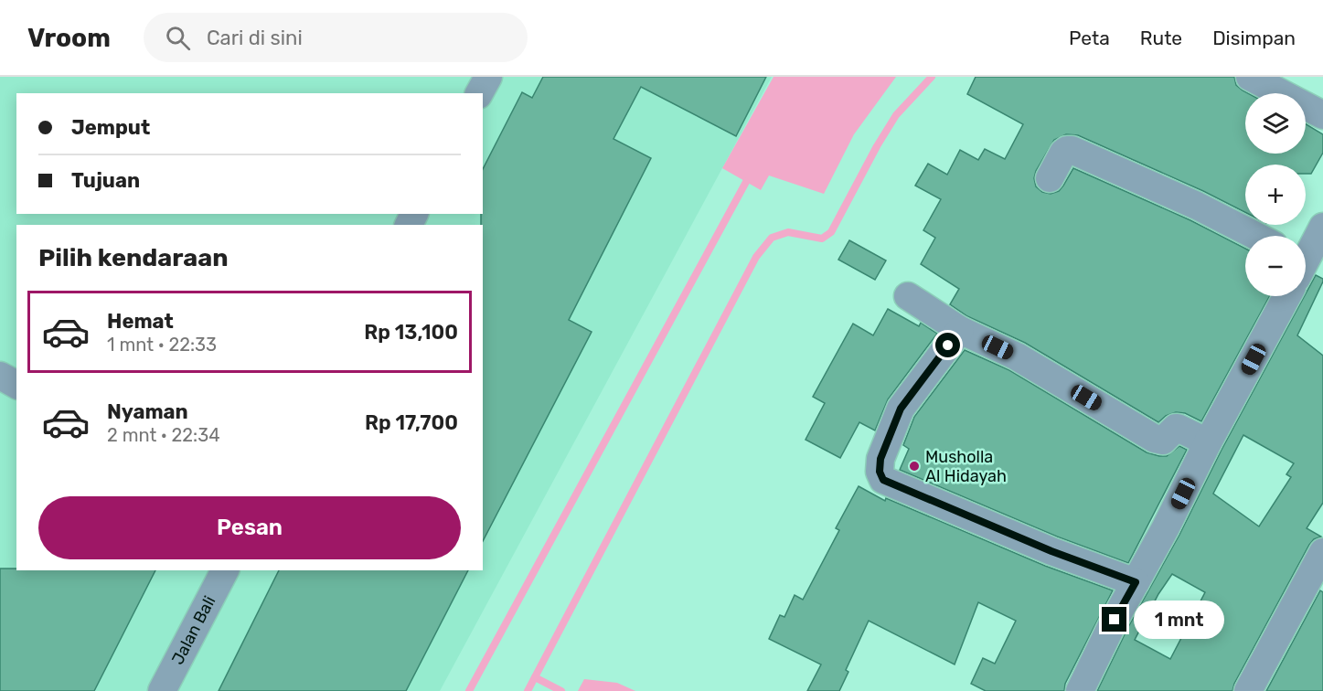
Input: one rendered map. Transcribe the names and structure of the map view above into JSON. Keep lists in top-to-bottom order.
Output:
{
  "streets": {
    "street": ["Jalan Bali"]
  },
  "places": ["Musholla Al Hidayah"],
  "page": {
    "header": "Vroom",
    "search": "Cari di sini",
    "nav": ["Peta", "Rute", "Disimpan"],
    "map_buttons": ["+", "−"],
    "banner": ["Jemput", "Tujuan"],
    "heading": "Pilih kendaraan",
    "list": [
      {
        "name": "Hemat",
        "note": "1 mnt · 22:33",
        "value": "Rp 13,100"
      },
      {
        "name": "Nyaman",
        "note": "2 mnt · 22:34",
        "value": "Rp 17,700"
      }
    ],
    "buttons": "Pesan",
    "bubble": "1 mnt"
  }
}
